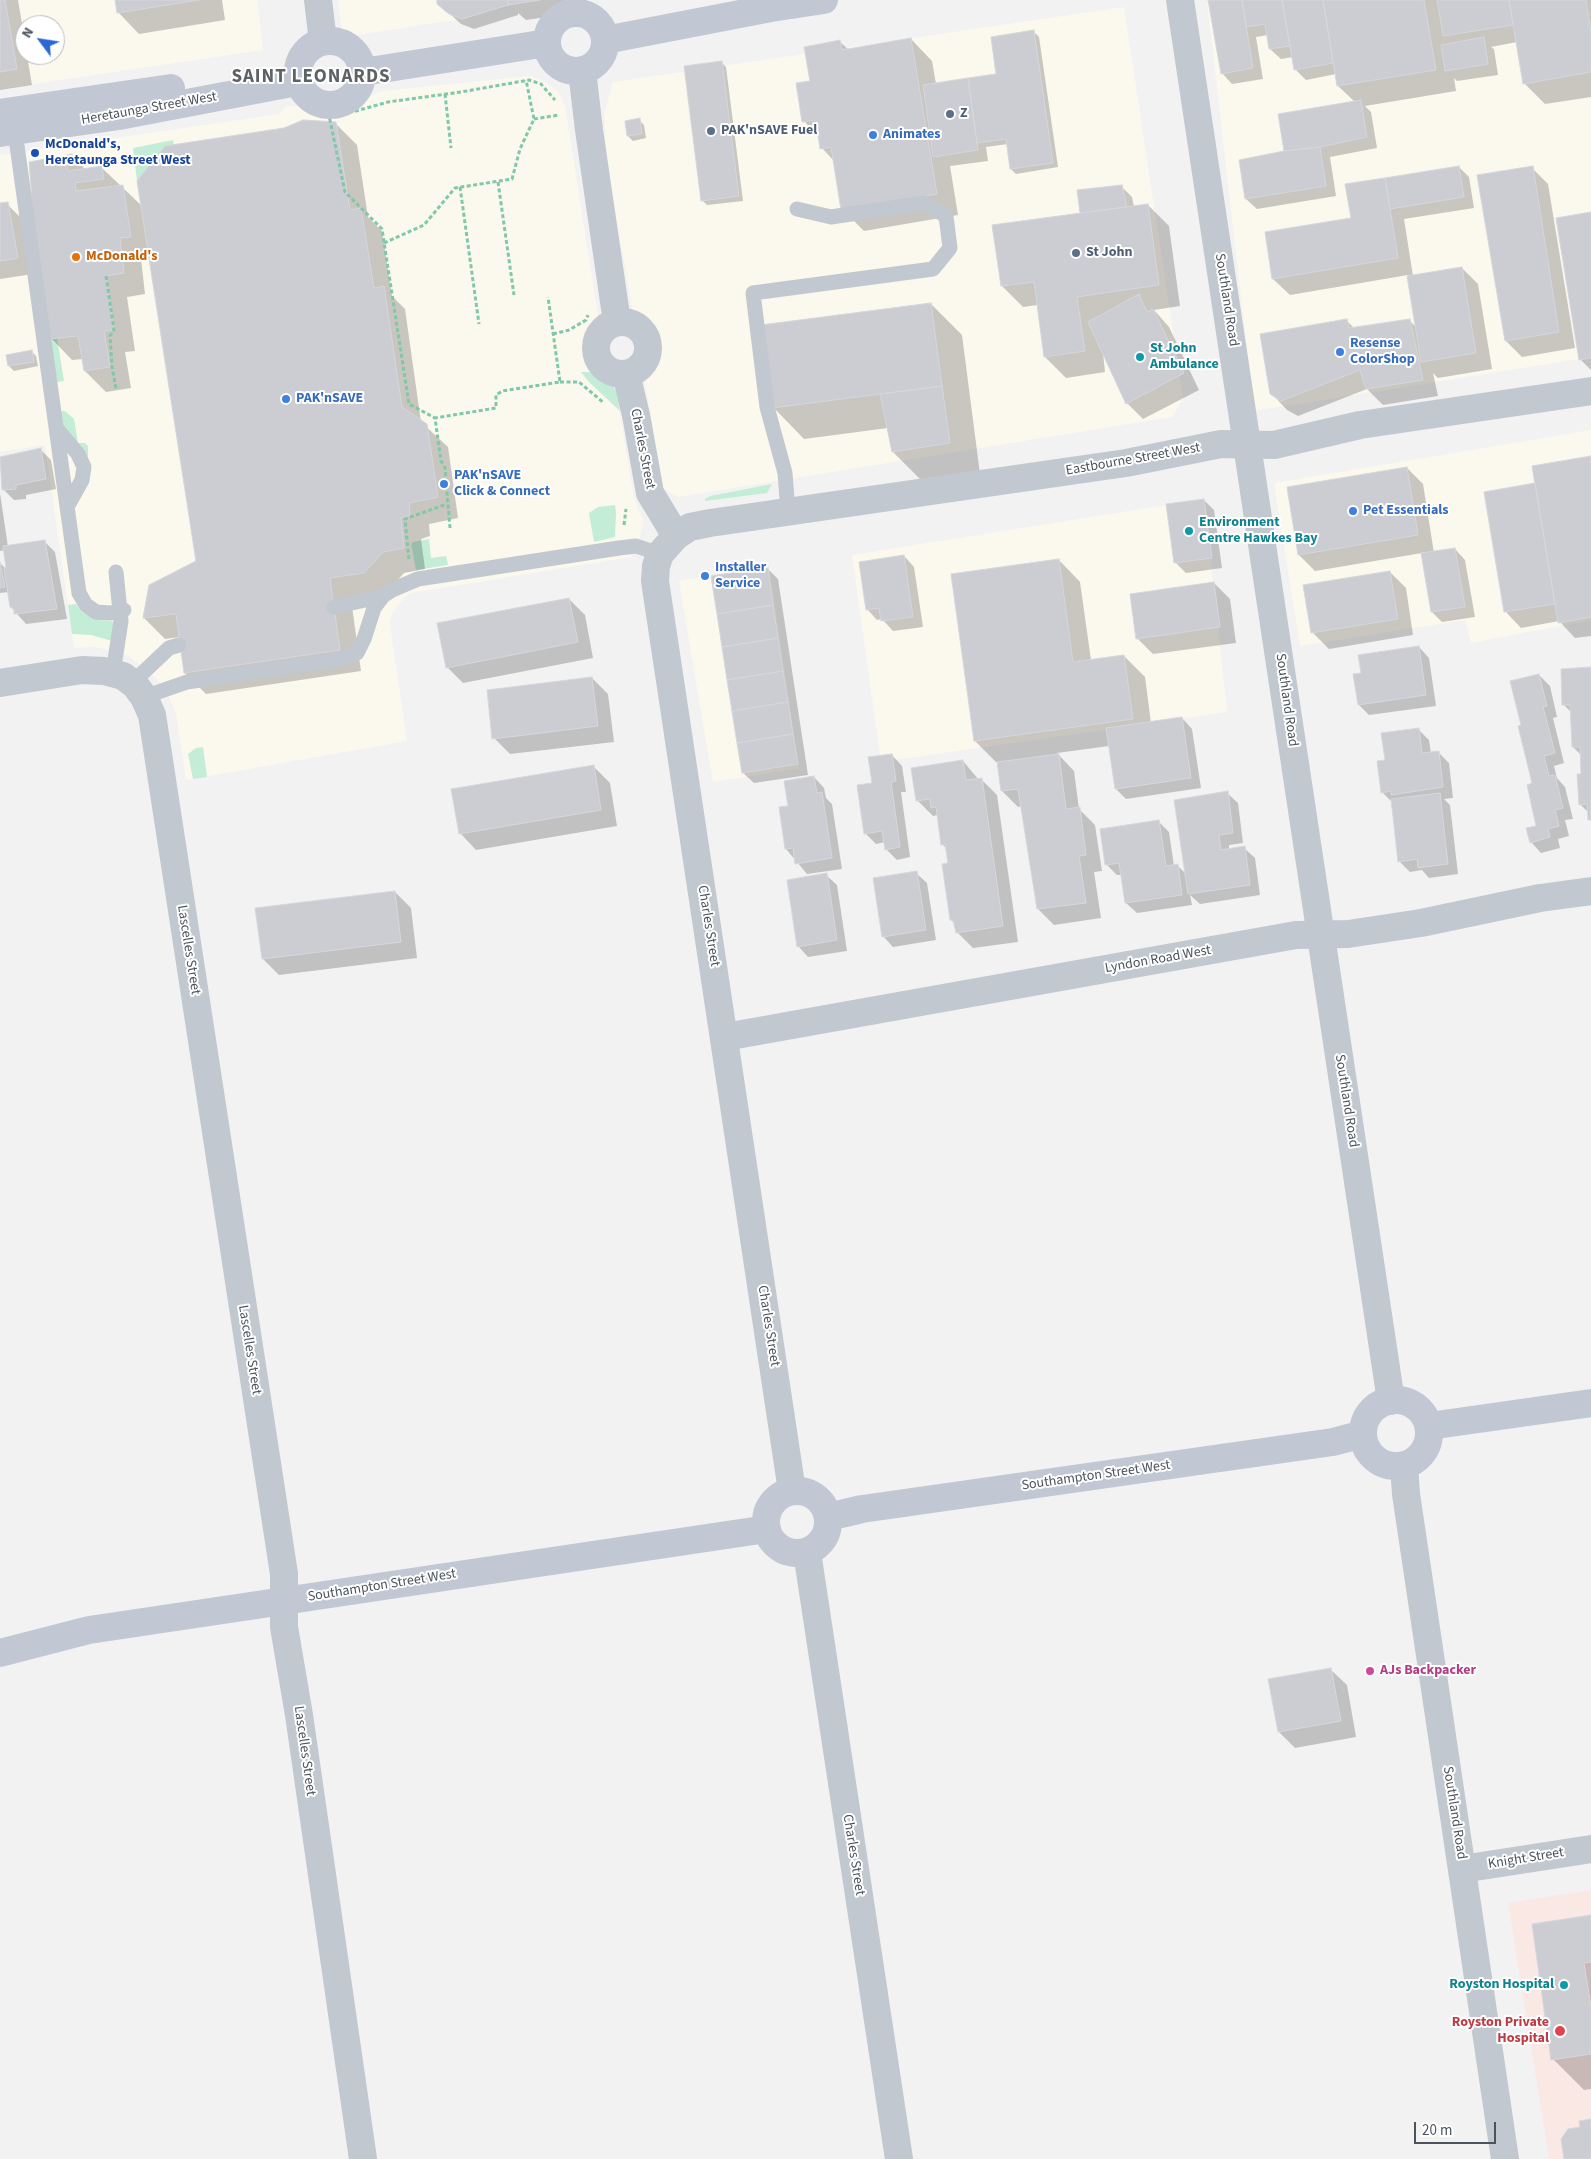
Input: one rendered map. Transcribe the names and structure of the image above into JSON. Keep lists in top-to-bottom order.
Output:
{
  "streets": {
    "main road": ["Heretaunga Street West", "Southampton Street West"],
    "street": [
      "Southland Road",
      "Charles Street",
      "Eastbourne Street West",
      "Lascelles Street",
      "Lyndon Road West",
      "Knight Street"
    ]
  },
  "crossings": [
    ["Southland Road", "Eastbourne Street West"],
    ["Southland Road", "Lyndon Road West"],
    ["Southland Road", "Southampton Street West"],
    ["Southland Road", "Knight Street"],
    ["Charles Street", "Eastbourne Street West"],
    ["Charles Street", "Lyndon Road West"],
    ["Charles Street", "Southampton Street West"],
    ["Lascelles Street", "Southampton Street West"]
  ],
  "districts": ["SAINT LEONARDS"],
  "places": [
    "Z",
    "PAK'nSAVE Fuel",
    "Animates",
    "McDonald's, Heretaunga Street West",
    "St John",
    "McDonald's",
    "Resense ColorShop",
    "St John Ambulance",
    "PAK'nSAVE",
    "PAK'nSAVE Click & Connect",
    "Pet Essentials",
    "Environment Centre Hawkes Bay",
    "Installer Service",
    "AJs Backpacker",
    "Royston Hospital",
    "Royston Private Hospital"
  ],
  "scale_bar": "20 m",
  "north": "top left"
}
